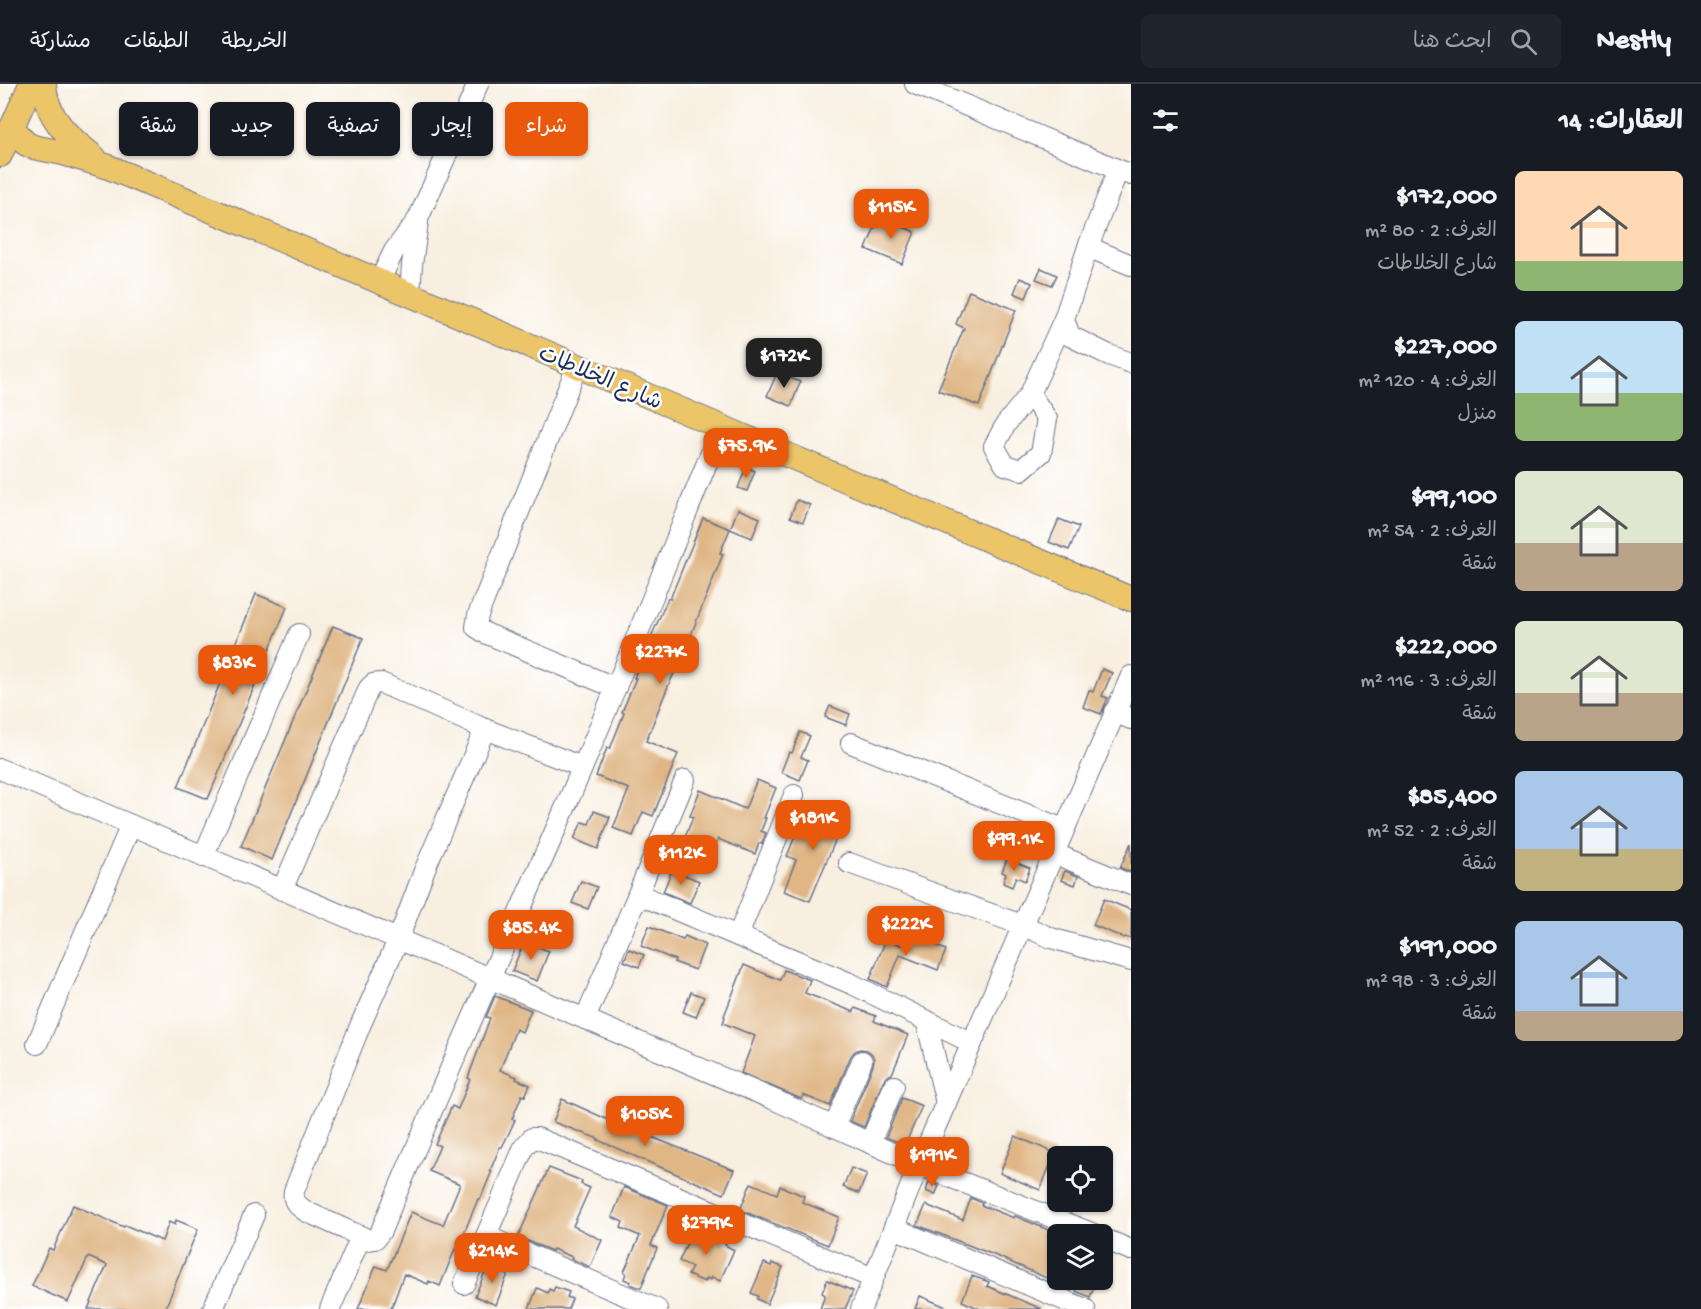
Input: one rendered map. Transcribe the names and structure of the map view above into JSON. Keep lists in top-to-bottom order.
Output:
{
  "streets": {
    "main road": ["شارع الخلاطات"]
  },
  "page": {
    "header": "Nestly",
    "search": "ابحث هنا",
    "nav": ["الخريطة", "الطبقات", "مشاركة"],
    "heading": "العقارات: 14",
    "chip": [
      "شراء",
      "إيجار",
      "تصفية",
      "جديد",
      "شقة"
    ],
    "list": [
      {
        "name": "$172,000",
        "note": "الغرف: 2 · 80 m² · شارع الخلاطات"
      },
      {
        "name": "$227,000",
        "note": "الغرف: 4 · 120 m² · منزل"
      },
      {
        "name": "$99,100",
        "note": "الغرف: 2 · 54 m² · شقة"
      },
      {
        "name": "$222,000",
        "note": "الغرف: 3 · 116 m² · شقة"
      },
      {
        "name": "$85,400",
        "note": "الغرف: 2 · 52 m² · شقة"
      },
      {
        "name": "$191,000",
        "note": "الغرف: 3 · 98 m² · شقة"
      }
    ],
    "price": [
      "$115K",
      "$172K",
      "$75.9K",
      "$227K",
      "$83K",
      "$181K",
      "$99.1K",
      "$112K",
      "$222K",
      "$85.4K",
      "$105K",
      "$191K",
      "$279K",
      "$214K"
    ]
  }
}
